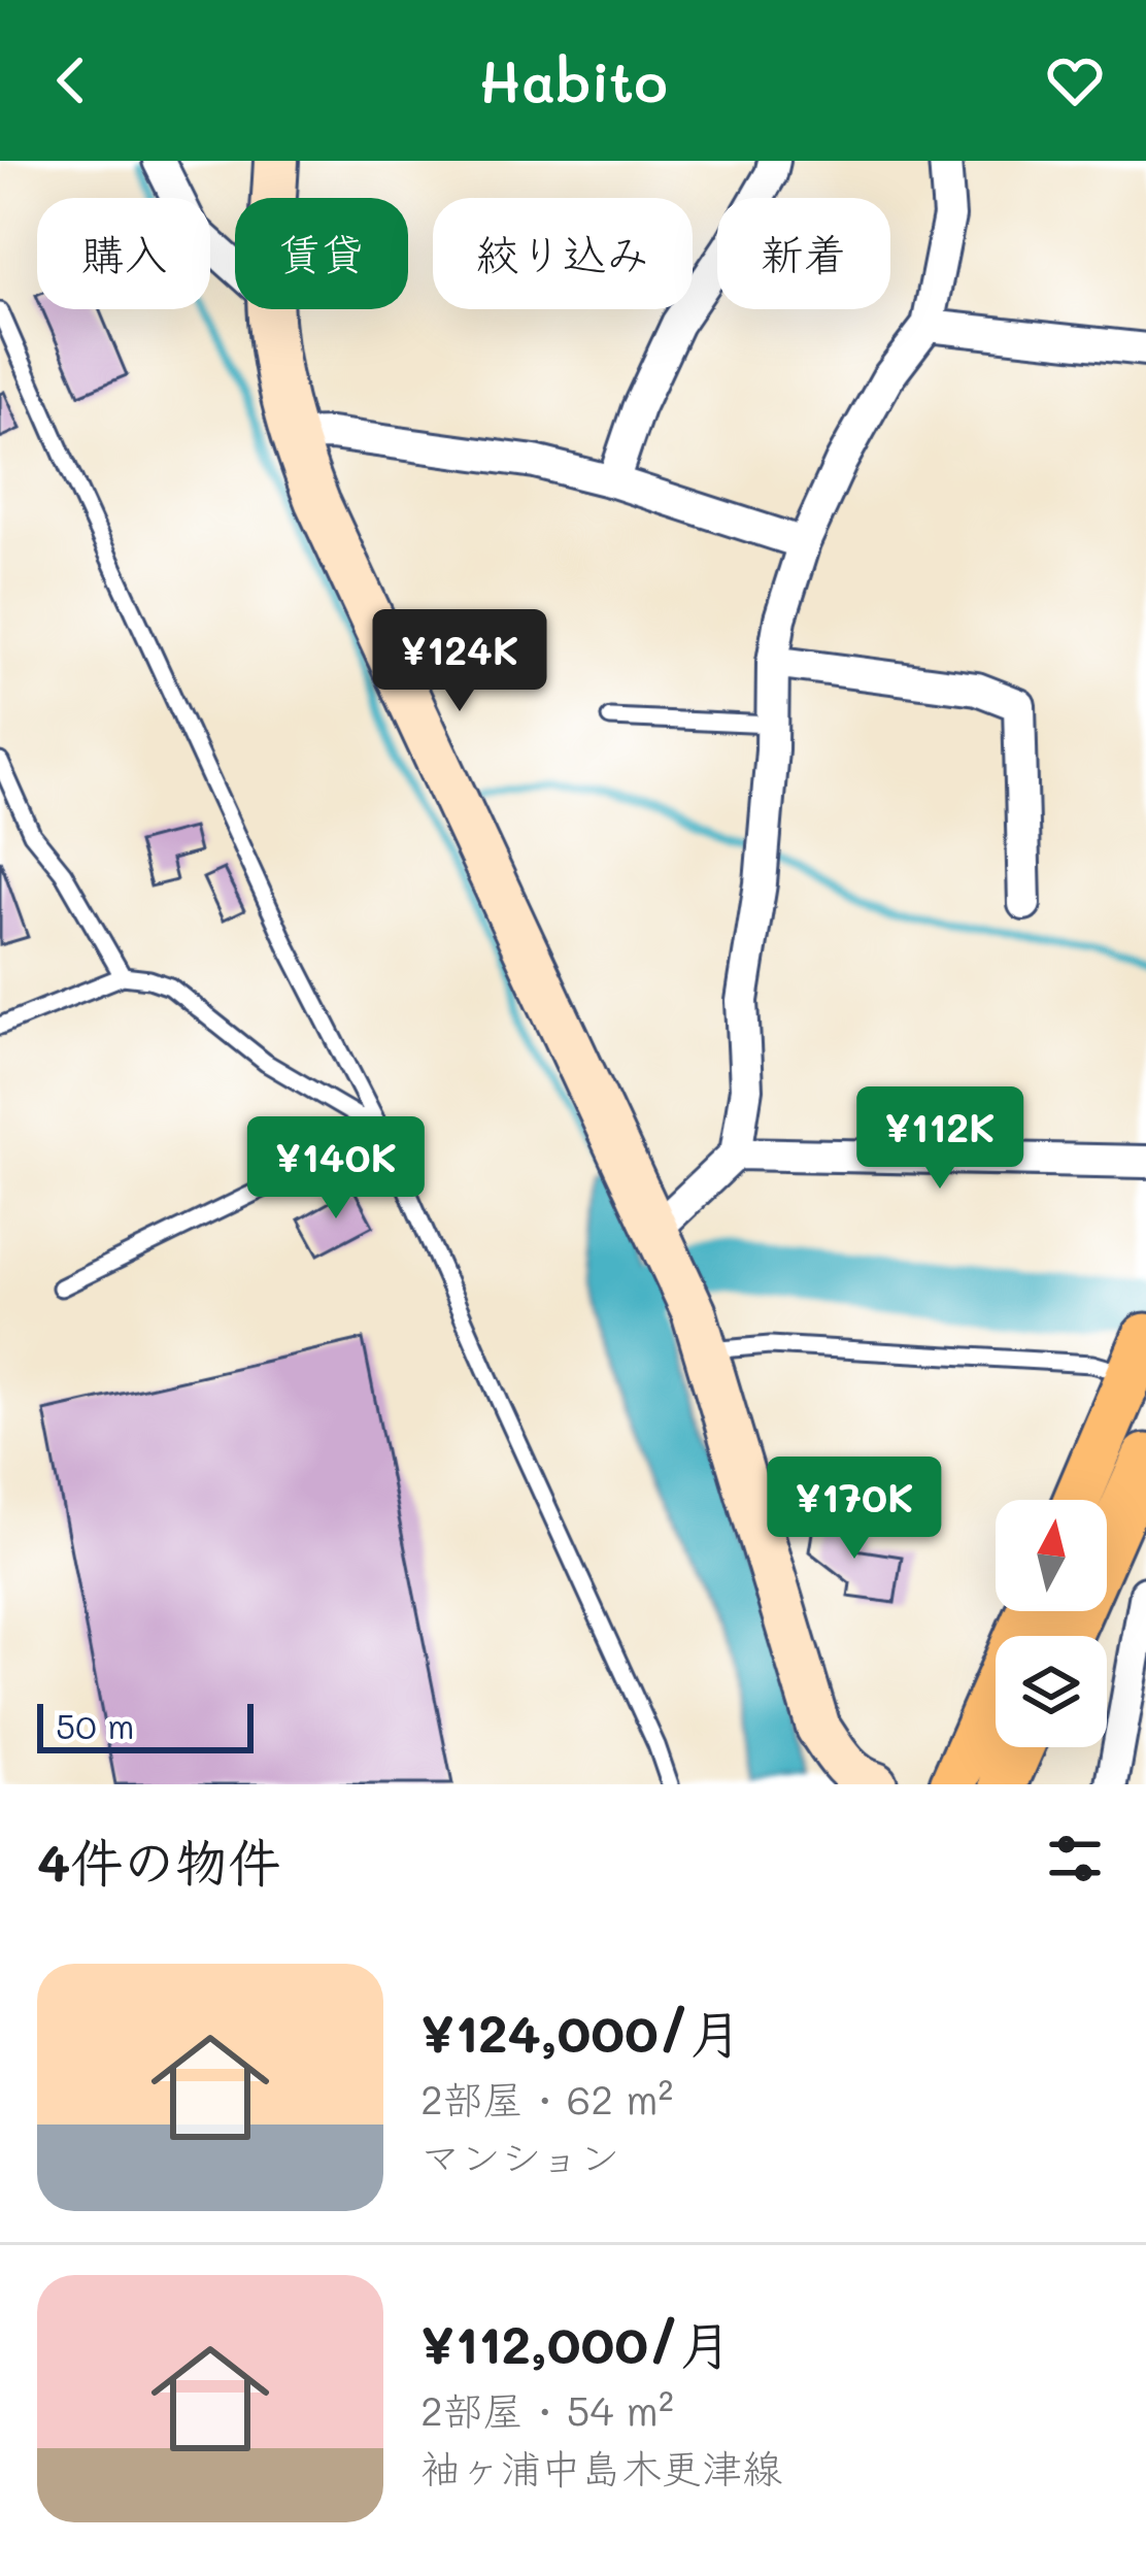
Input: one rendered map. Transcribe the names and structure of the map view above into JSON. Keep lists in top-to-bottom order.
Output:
{
  "scale_bar": "50 m",
  "north": "top",
  "page": {
    "header": "Habito",
    "chip": [
      "購入",
      "賃貸",
      "絞り込み",
      "新着"
    ],
    "price": [
      "¥124K",
      "¥112K",
      "¥140K",
      "¥170K"
    ],
    "scale": "50 m",
    "heading": "4件の物件",
    "list": [
      {
        "name": "¥124,000/月",
        "note": "2部屋 · 62 m² · マンション"
      },
      {
        "name": "¥112,000/月",
        "note": "2部屋 · 54 m² · 袖ヶ浦中島木更津線"
      }
    ]
  }
}
